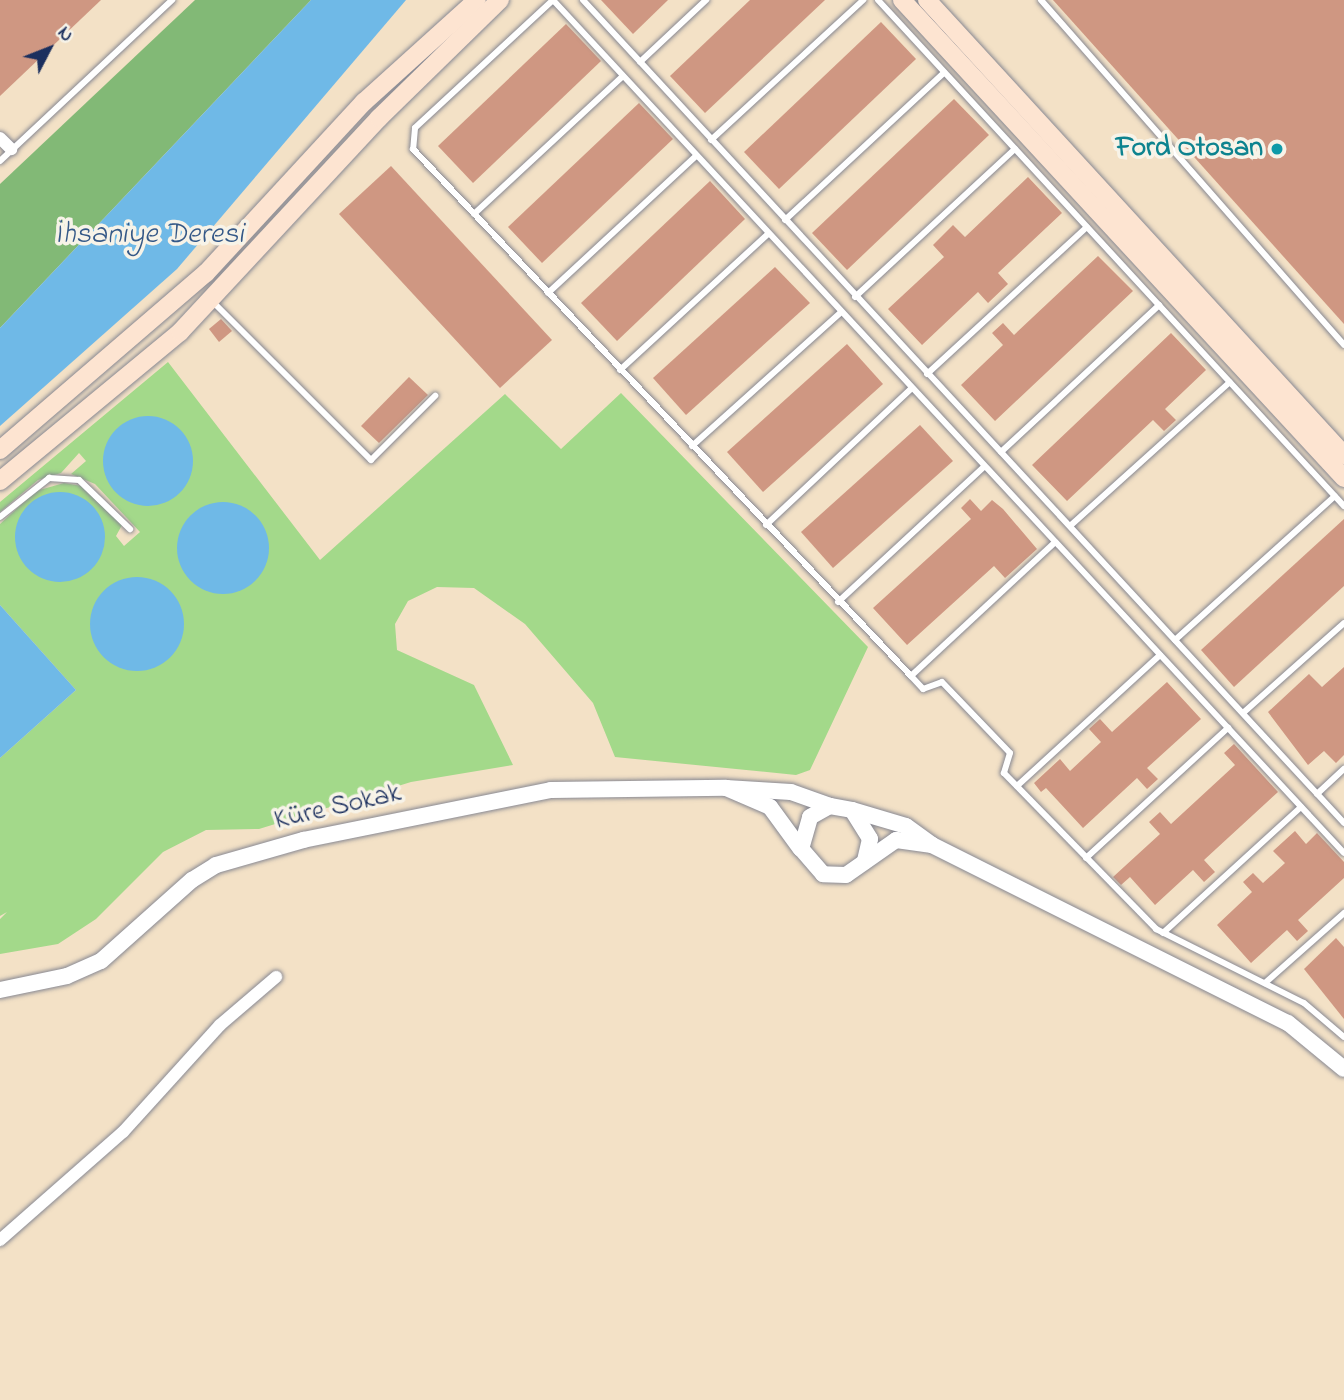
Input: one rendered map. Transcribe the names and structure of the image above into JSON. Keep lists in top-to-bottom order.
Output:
{
  "streets": {
    "street": ["Küre Sokak"]
  },
  "water": ["İhsaniye Deresi"],
  "places": ["Ford Otosan"],
  "north": "top right"
}
